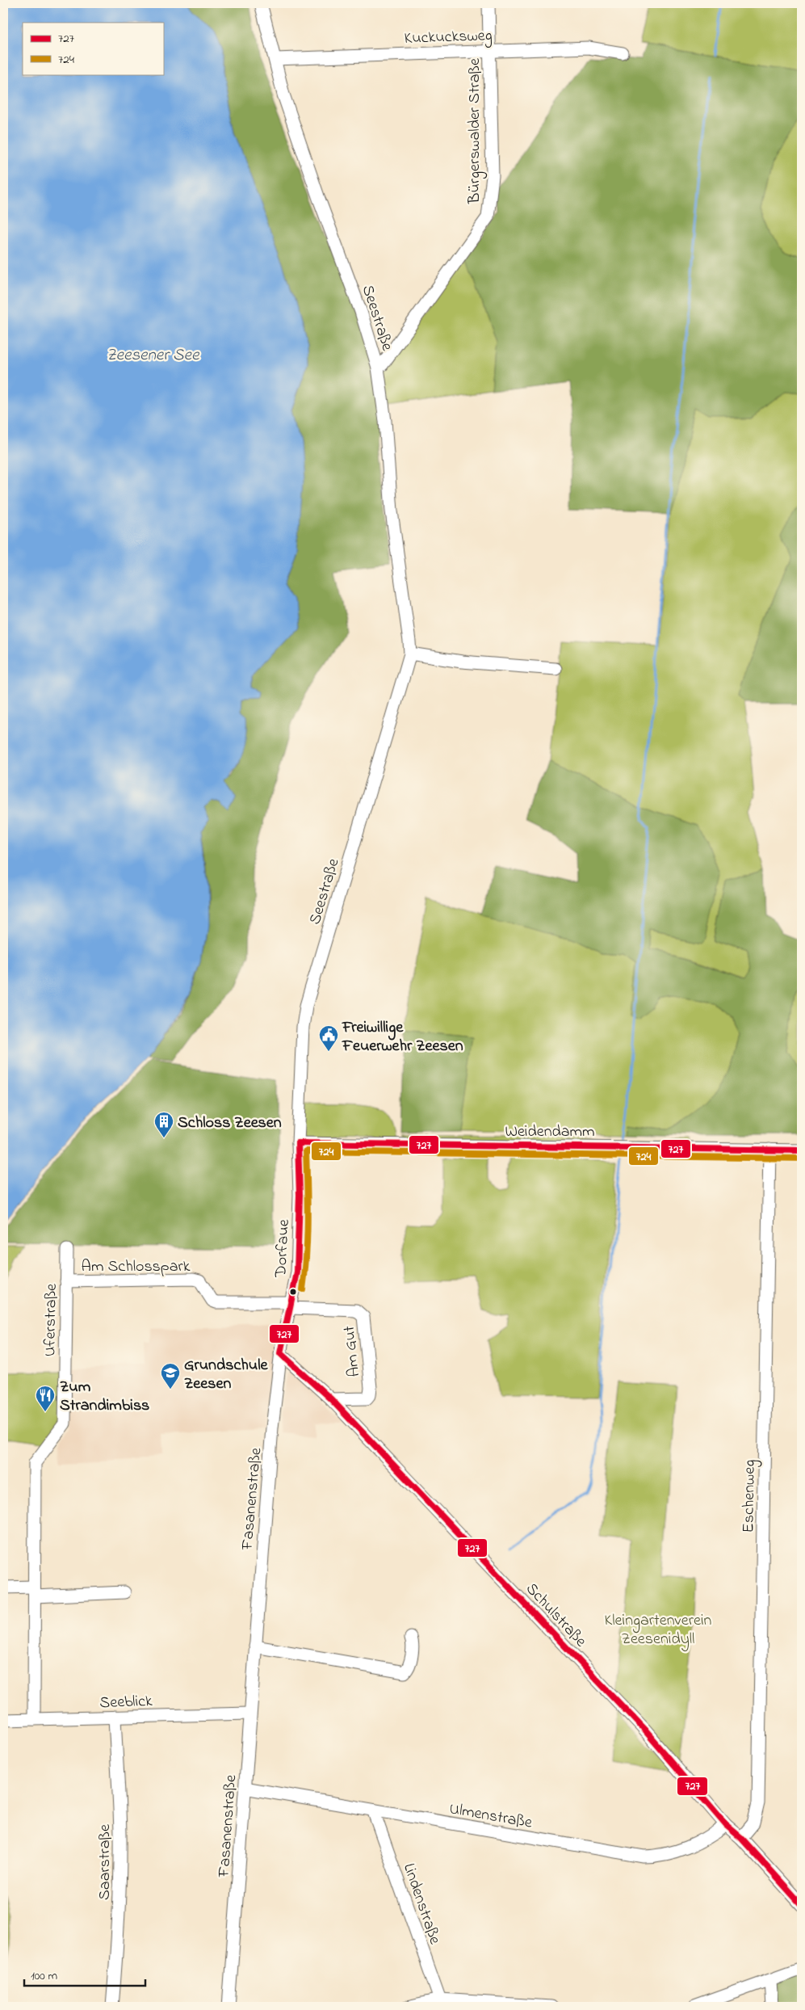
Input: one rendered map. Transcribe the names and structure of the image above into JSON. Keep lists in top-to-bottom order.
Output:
{
  "streets": {
    "street": [
      "Kuckucksweg",
      "Bürgerswalder Straße",
      "Seestraße",
      "Weidendamm",
      "Dorfaue",
      "Am Schlosspark",
      "Uferstraße",
      "Am Gut",
      "Eschenweg",
      "Fasanenstraße",
      "Schulstraße",
      "Seeblick",
      "Ulmenstraße",
      "Saarstraße",
      "Lindenstraße"
    ]
  },
  "crossings": [
    ["Kuckucksweg", "Bürgerswalder Straße"],
    ["Kuckucksweg", "Seestraße"],
    ["Bürgerswalder Straße", "Seestraße"],
    ["Seestraße", "Weidendamm"],
    ["Seestraße", "Dorfaue"],
    ["Weidendamm", "Dorfaue"],
    ["Weidendamm", "Eschenweg"],
    ["Dorfaue", "Am Schlosspark"],
    ["Dorfaue", "Am Gut"],
    ["Dorfaue", "Fasanenstraße"],
    ["Dorfaue", "Schulstraße"],
    ["Am Schlosspark", "Uferstraße"],
    ["Am Schlosspark", "Am Gut"],
    ["Uferstraße", "Seeblick"],
    ["Am Gut", "Schulstraße"],
    ["Eschenweg", "Schulstraße"],
    ["Fasanenstraße", "Schulstraße"],
    ["Fasanenstraße", "Seeblick"],
    ["Fasanenstraße", "Ulmenstraße"],
    ["Schulstraße", "Ulmenstraße"],
    ["Seeblick", "Saarstraße"],
    ["Ulmenstraße", "Lindenstraße"]
  ],
  "water": ["Zeesener See"],
  "parks": ["Kleingartenverein Zeesenidyll"],
  "places": {
    "public building": ["Freiwillige Feuerwehr Zeesen"],
    "building": ["Schloss Zeesen"],
    "school or university": ["Grundschule Zeesen"],
    "restaurant": ["Zum Strandimbiss"]
  },
  "lines": ["transit line 727", "transit line 724"],
  "legend": ["727", "724"],
  "scale_bar": "100 m"
}
